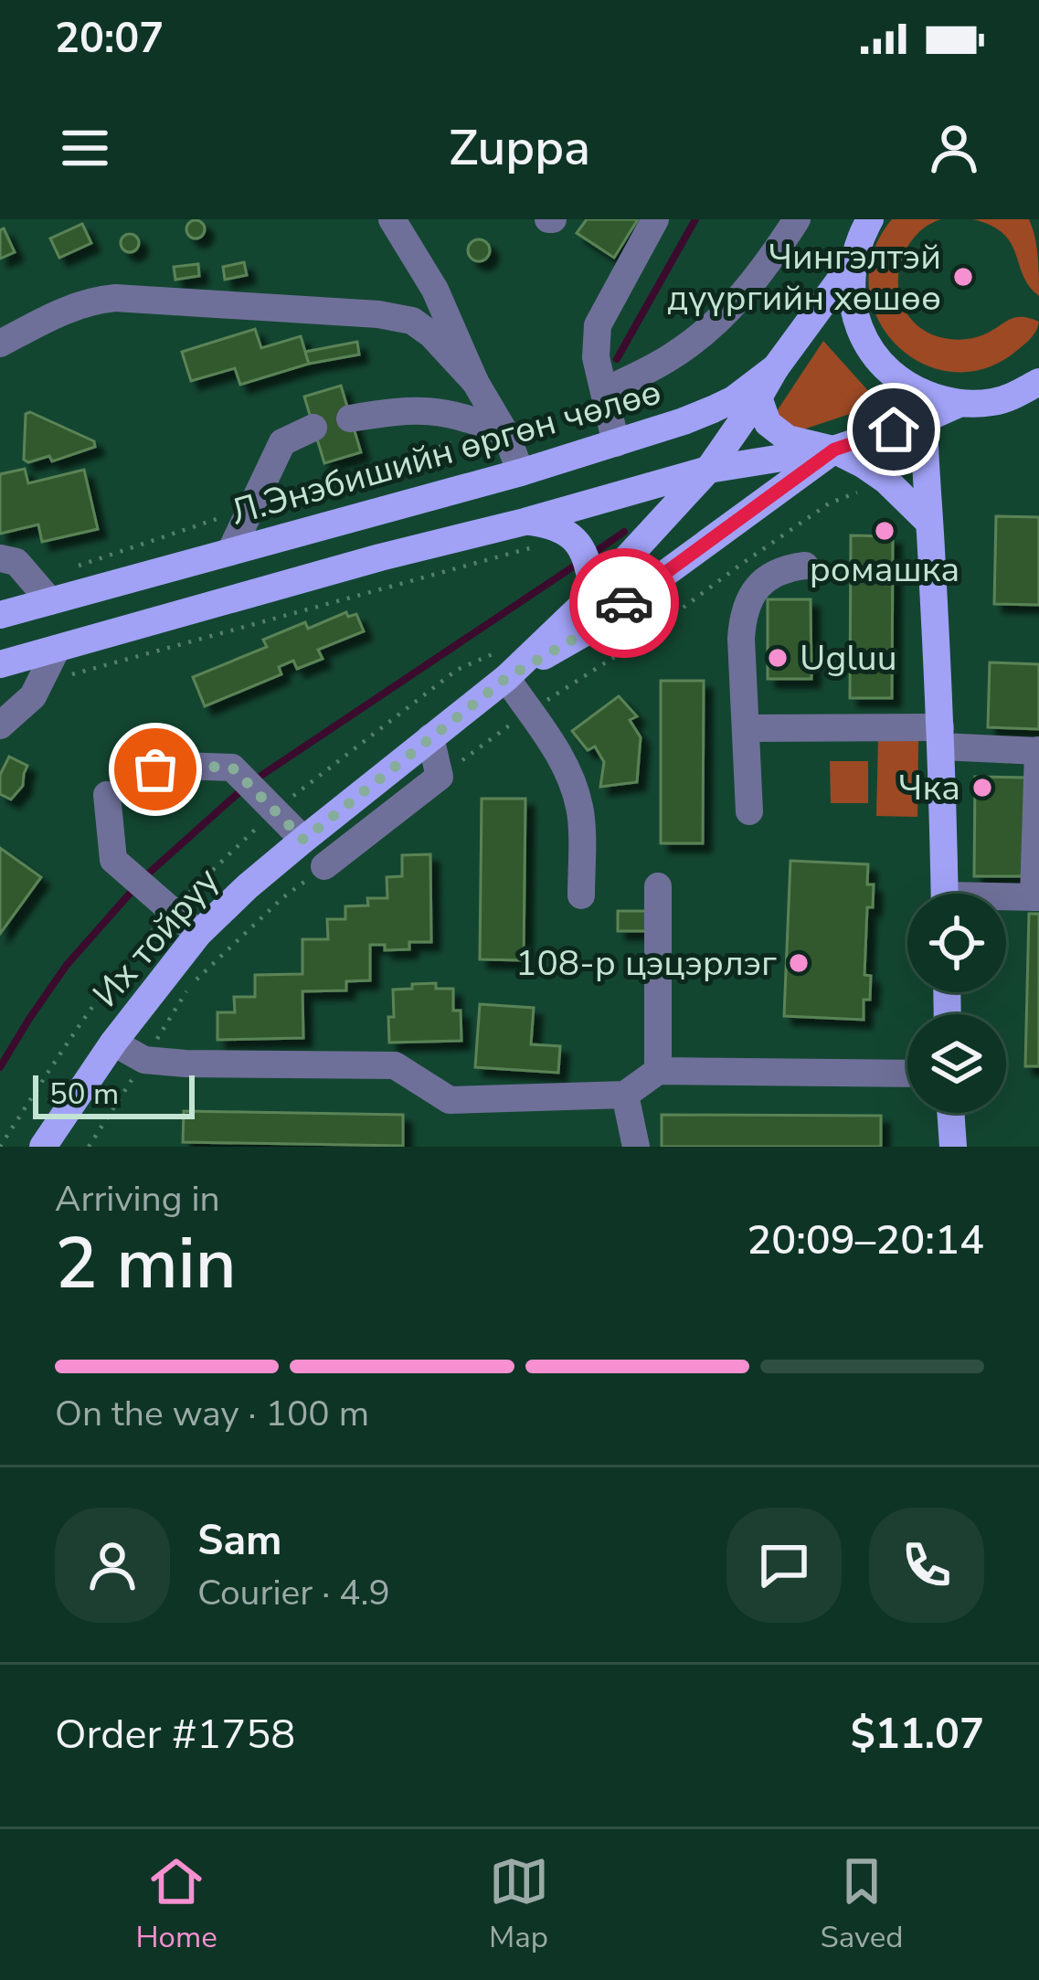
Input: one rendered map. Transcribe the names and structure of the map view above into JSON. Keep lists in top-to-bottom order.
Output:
{
  "streets": {
    "main road": ["Л.Энэбишийн өргөн чөлөө", "Их тойруу"]
  },
  "places": [
    "Чингэлтэй дүүргийн хөшөө",
    "ромашка",
    "Ugluu",
    "Чка",
    "108-р цэцэрлэг"
  ],
  "scale_bar": "50 m",
  "page": {
    "status": "20:07",
    "header": "Zuppa",
    "scale": "50 m",
    "heading": ["2 min", "Arriving in", "20:09–20:14"],
    "panel": [
      "Sam",
      "Courier · 4.9",
      "Order #1758",
      "$11.07"
    ],
    "bar": "On the way · 100 m",
    "tabs": ["Home", "Map", "Saved"]
  }
}
